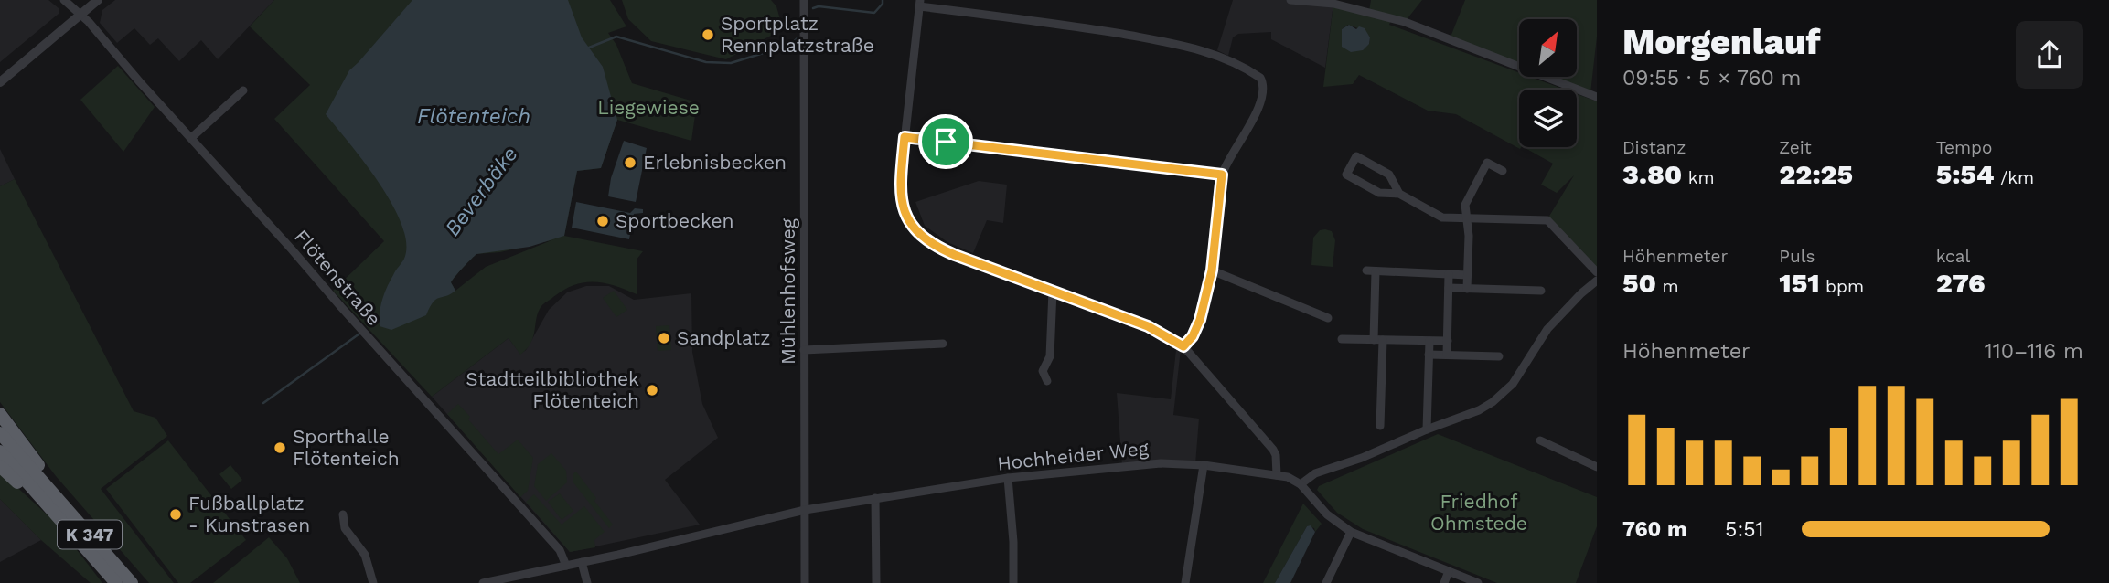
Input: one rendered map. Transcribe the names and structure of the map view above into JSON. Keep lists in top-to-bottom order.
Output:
{
  "streets": {
    "highway": ["K 347"],
    "street": ["Flötenstraße", "Mühlenhofsweg", "Hochheider Weg"]
  },
  "crossings": [
    ["Flötenstraße", "Hochheider Weg"],
    ["Mühlenhofsweg", "Hochheider Weg"]
  ],
  "water": ["Flötenteich", "Beverbäke"],
  "parks": ["Liegewiese", "Friedhof Ohmstede"],
  "places": [
    "Sportplatz Rennplatzstraße",
    "Erlebnisbecken",
    "Sportbecken",
    "Sandplatz",
    "Stadtteilbibliothek Flötenteich",
    "Sporthalle Flötenteich",
    "Fußballplatz - Kunstrasen"
  ],
  "north": "top right",
  "page": {
    "heading": ["Morgenlauf", "09:55 · 5 × 760 m"],
    "stats": [
      ["Distanz", "3.80 km"],
      ["Zeit", "22:25"],
      ["Tempo", "5:54 /km"],
      ["Höhenmeter", "50 m"],
      ["Puls", "151 bpm"],
      ["kcal", "276"]
    ],
    "chart": ["Höhenmeter", "110–116 m"],
    "list": [
      {
        "name": "760 m",
        "note": "5:51"
      }
    ]
  }
}
